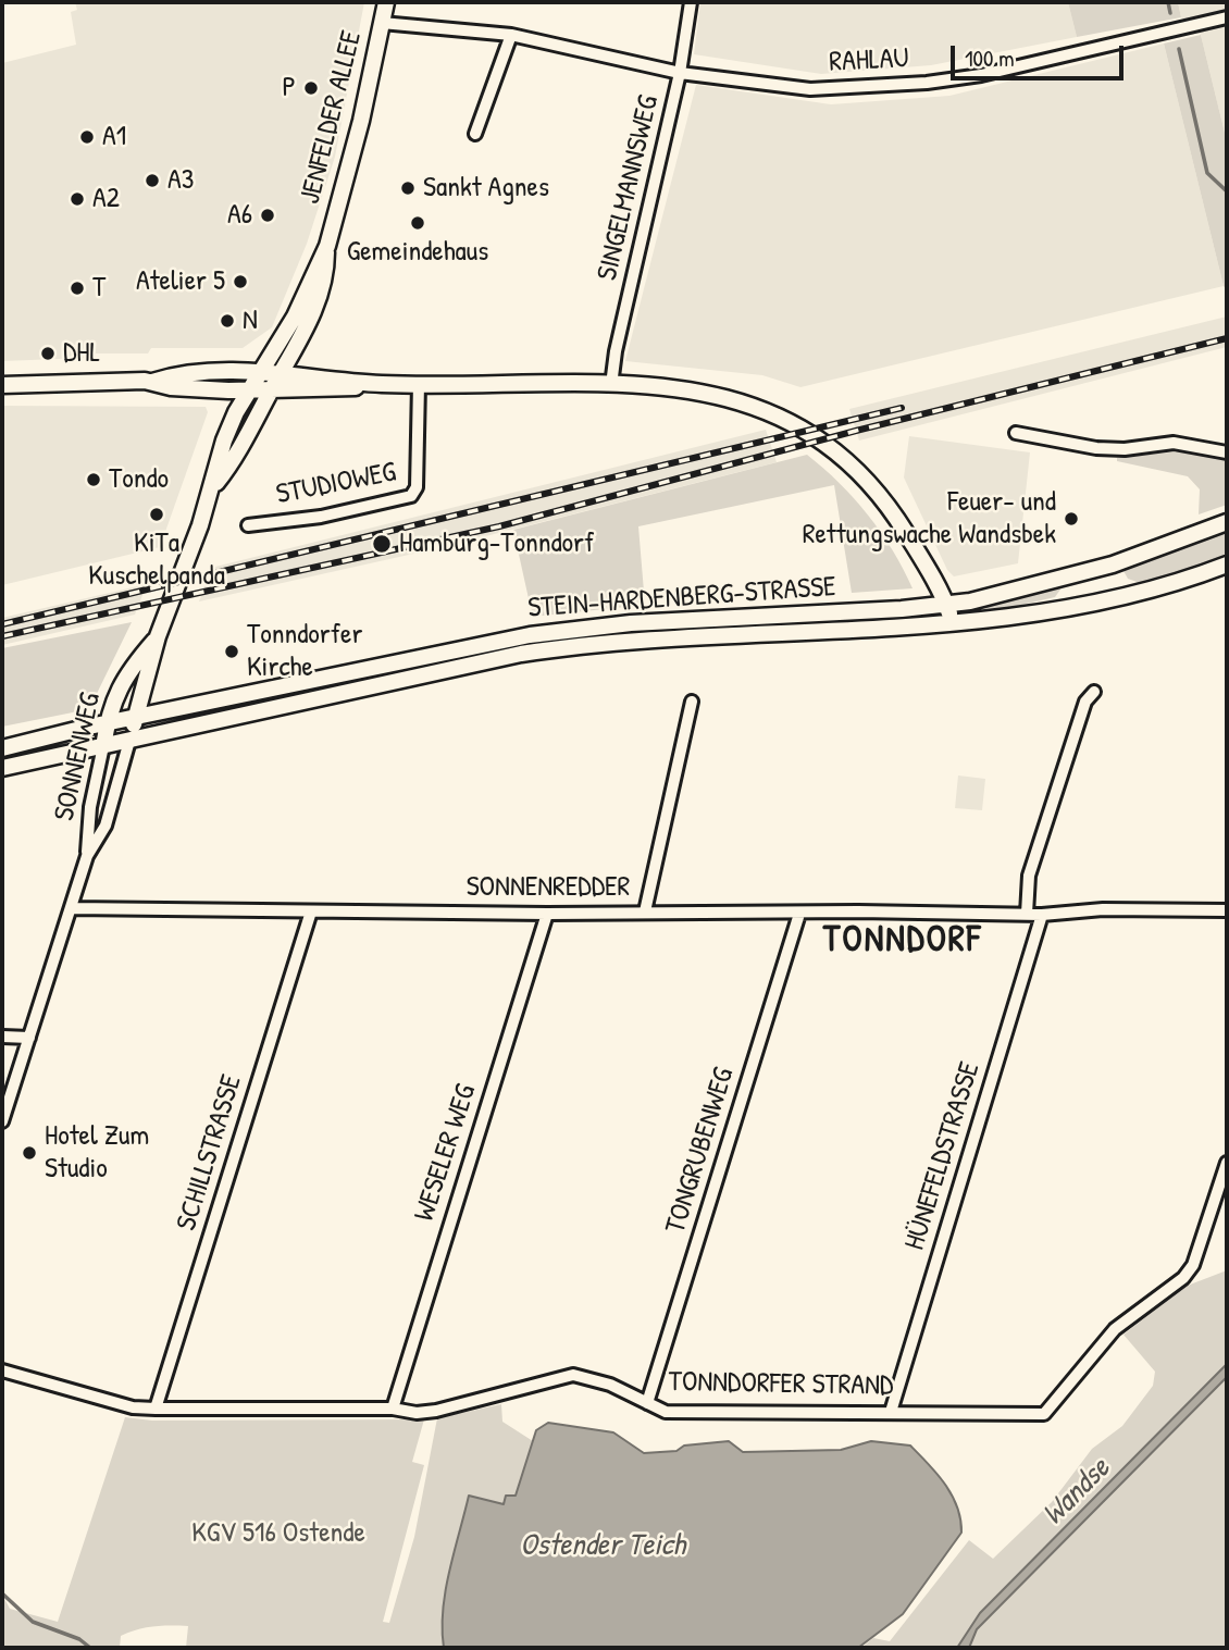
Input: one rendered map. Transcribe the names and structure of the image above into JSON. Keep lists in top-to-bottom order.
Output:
{
  "streets": {
    "main road": ["JENFELDER ALLEE", "STEIN-HARDENBERG-STRASSE", "SONNENWEG"],
    "street": [
      "RAHLAU",
      "SINGELMANNSWEG",
      "STUDIOWEG",
      "SONNENREDDER",
      "TONGRUBENWEG",
      "SCHILLSTRASSE",
      "WESELER WEG",
      "HÜNEFELDSTRASSE",
      "TONNDORFER STRAND"
    ]
  },
  "crossings": [
    ["RAHLAU", "JENFELDER ALLEE"],
    ["RAHLAU", "SINGELMANNSWEG"],
    ["JENFELDER ALLEE", "SONNENWEG"],
    ["STEIN-HARDENBERG-STRASSE", "SONNENWEG"],
    ["SONNENWEG", "SONNENREDDER"],
    ["SONNENREDDER", "TONGRUBENWEG"],
    ["SONNENREDDER", "SCHILLSTRASSE"],
    ["SONNENREDDER", "WESELER WEG"],
    ["SONNENREDDER", "HÜNEFELDSTRASSE"],
    ["TONGRUBENWEG", "TONNDORFER STRAND"],
    ["SCHILLSTRASSE", "TONNDORFER STRAND"],
    ["WESELER WEG", "TONNDORFER STRAND"],
    ["HÜNEFELDSTRASSE", "TONNDORFER STRAND"]
  ],
  "districts": ["TONNDORF"],
  "water": ["Wandse", "Ostender Teich"],
  "parks": ["KGV 516 Ostende"],
  "places": [
    "P",
    "A1",
    "A3",
    "Sankt Agnes",
    "A2",
    "A6",
    "Gemeindehaus",
    "Atelier 5",
    "T",
    "N",
    "DHL",
    "Tondo",
    "KiTa Kuschelpanda",
    "Feuer- und Rettungswache Wandsbek",
    "Hamburg-Tonndorf",
    "Tonndorfer Kirche",
    "Hotel Zum Studio"
  ],
  "scale_bar": "100 m"
}
